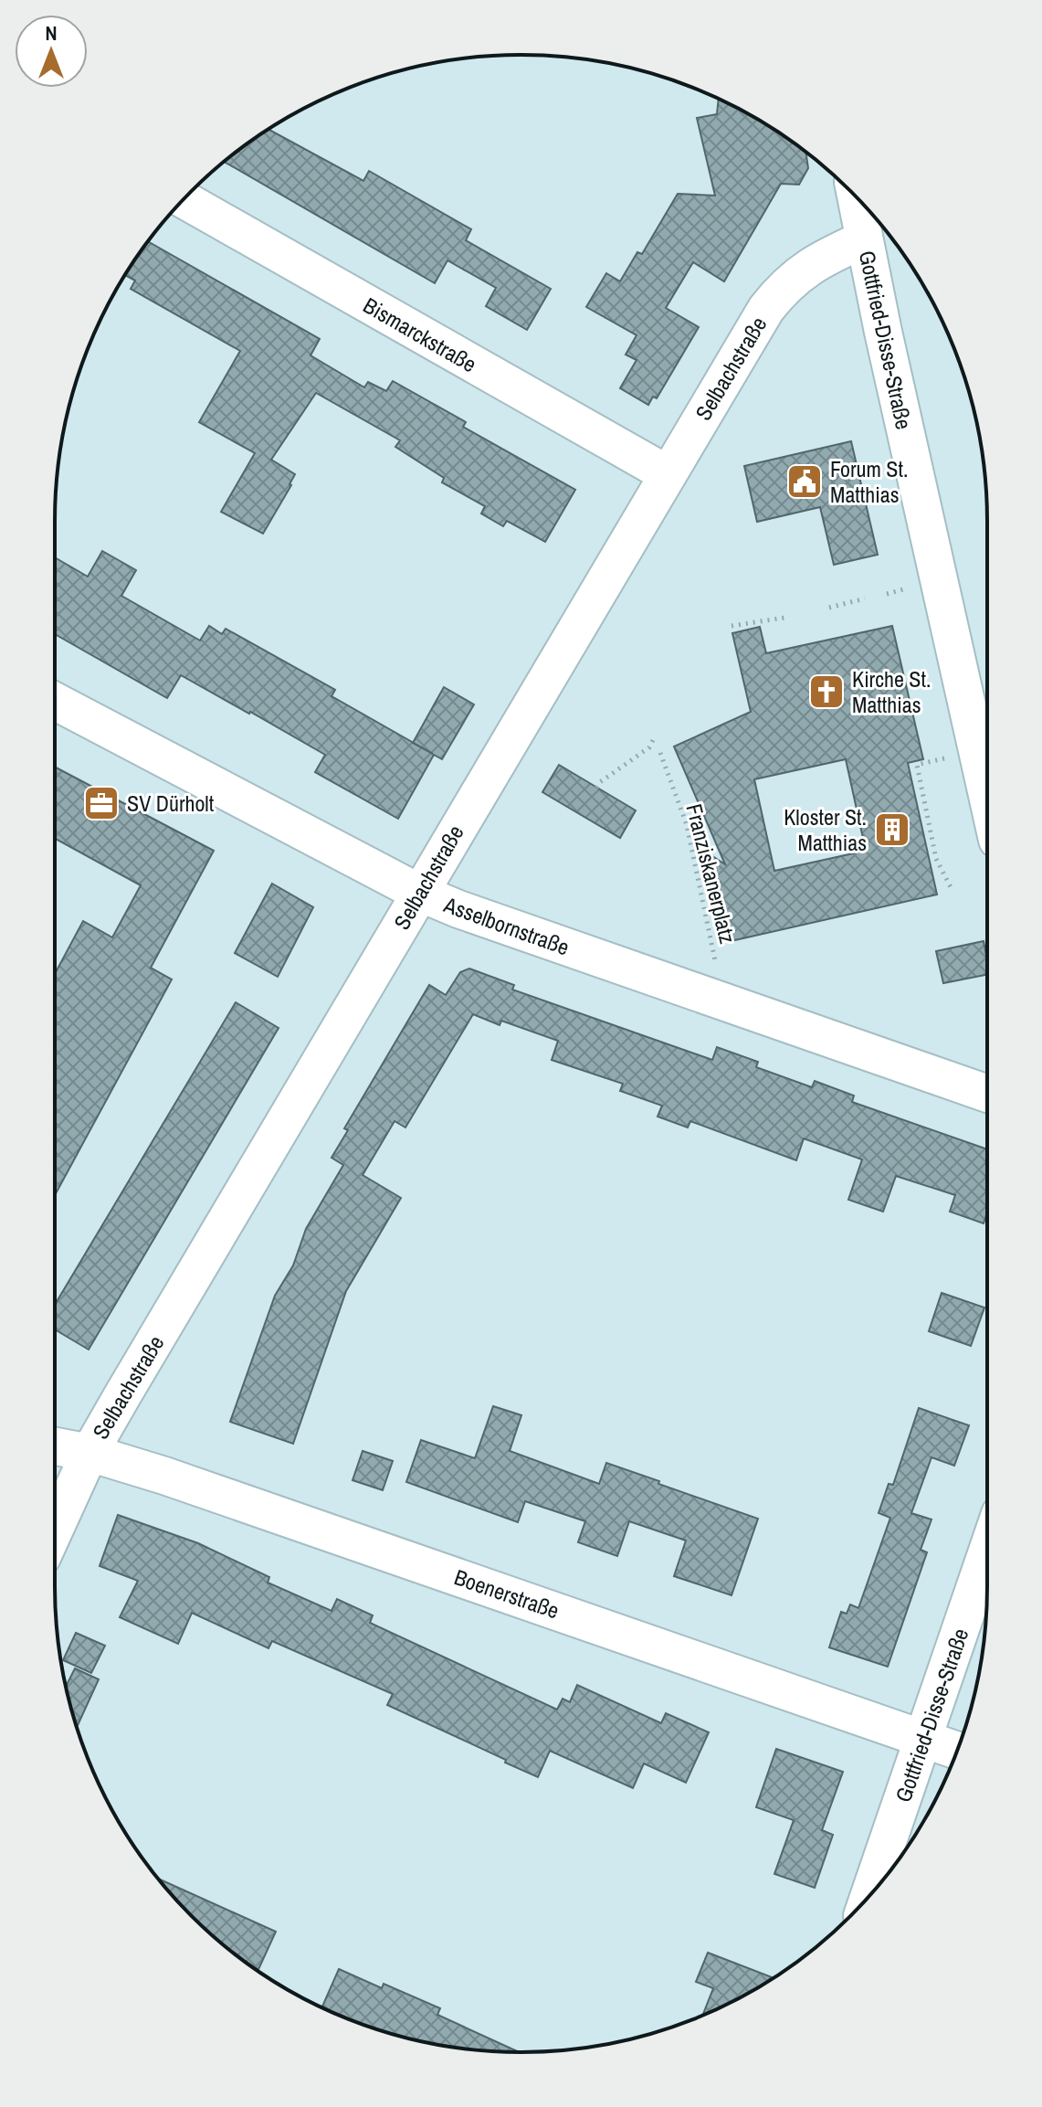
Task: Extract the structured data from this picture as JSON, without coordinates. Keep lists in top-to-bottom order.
{
  "streets": {
    "street": [
      "Bismarckstraße",
      "Gottfried-Disse-Straße",
      "Selbachstraße",
      "Asselbornstraße",
      "Boenerstraße"
    ],
    "path": ["Franziskanerplatz"]
  },
  "crossings": [
    ["Bismarckstraße", "Selbachstraße"],
    ["Gottfried-Disse-Straße", "Selbachstraße"],
    ["Gottfried-Disse-Straße", "Boenerstraße"],
    ["Selbachstraße", "Asselbornstraße"],
    ["Selbachstraße", "Boenerstraße"],
    ["Franziskanerplatz", "Asselbornstraße"]
  ],
  "places": {
    "public building": ["Forum St. Matthias"],
    "church": ["Kirche St. Matthias"],
    "office": ["SV Dürholt"],
    "building": ["Kloster St. Matthias"]
  },
  "north": "top"
}
